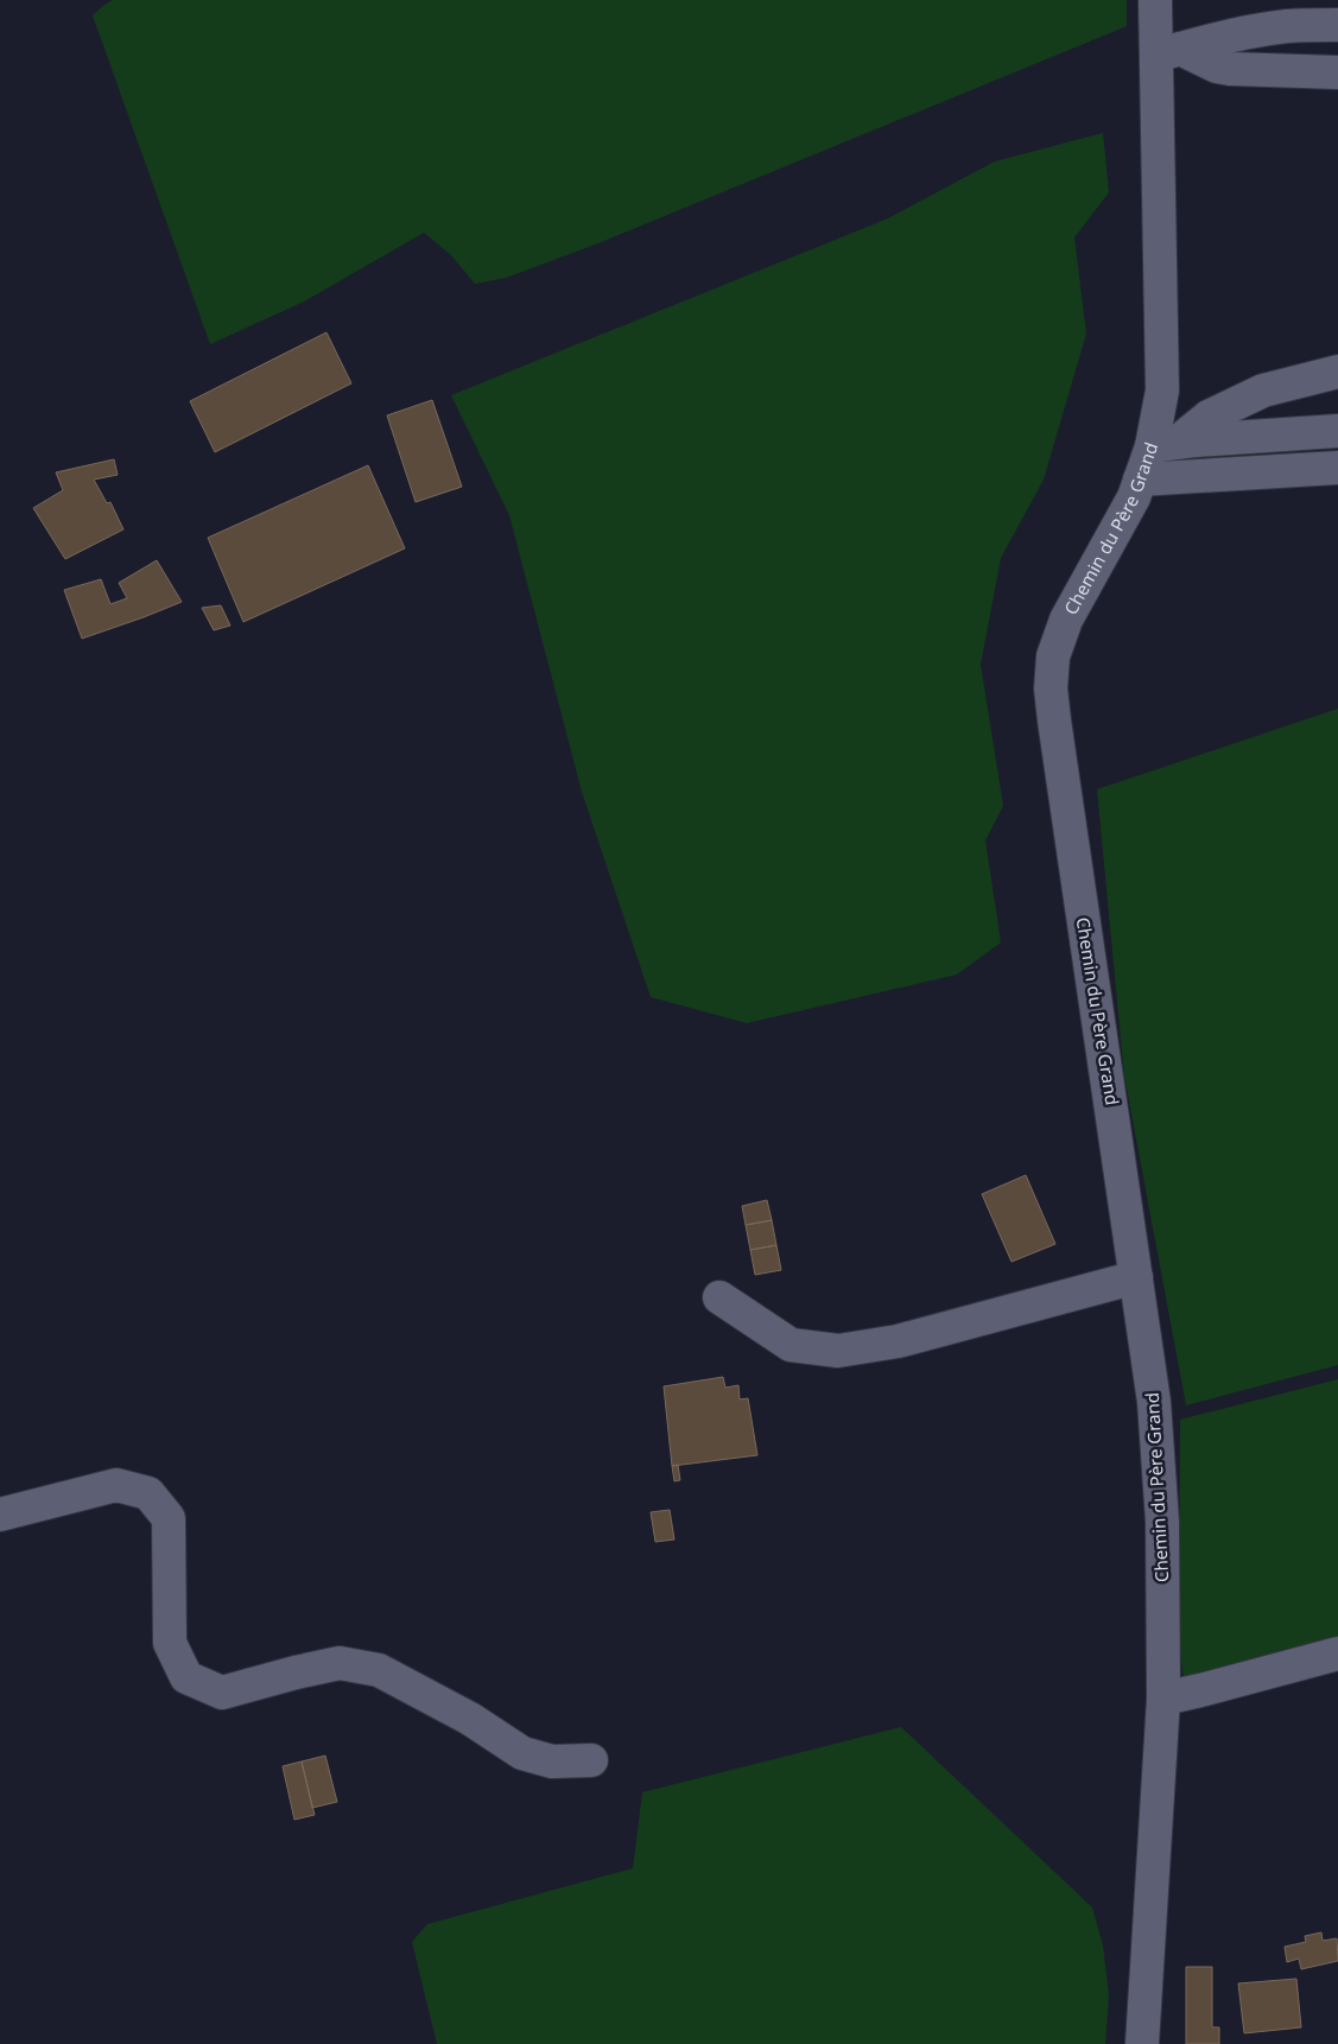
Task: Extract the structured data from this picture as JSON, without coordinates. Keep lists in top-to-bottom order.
{
  "streets": {
    "street": ["Chemin du Père Grand"]
  }
}
